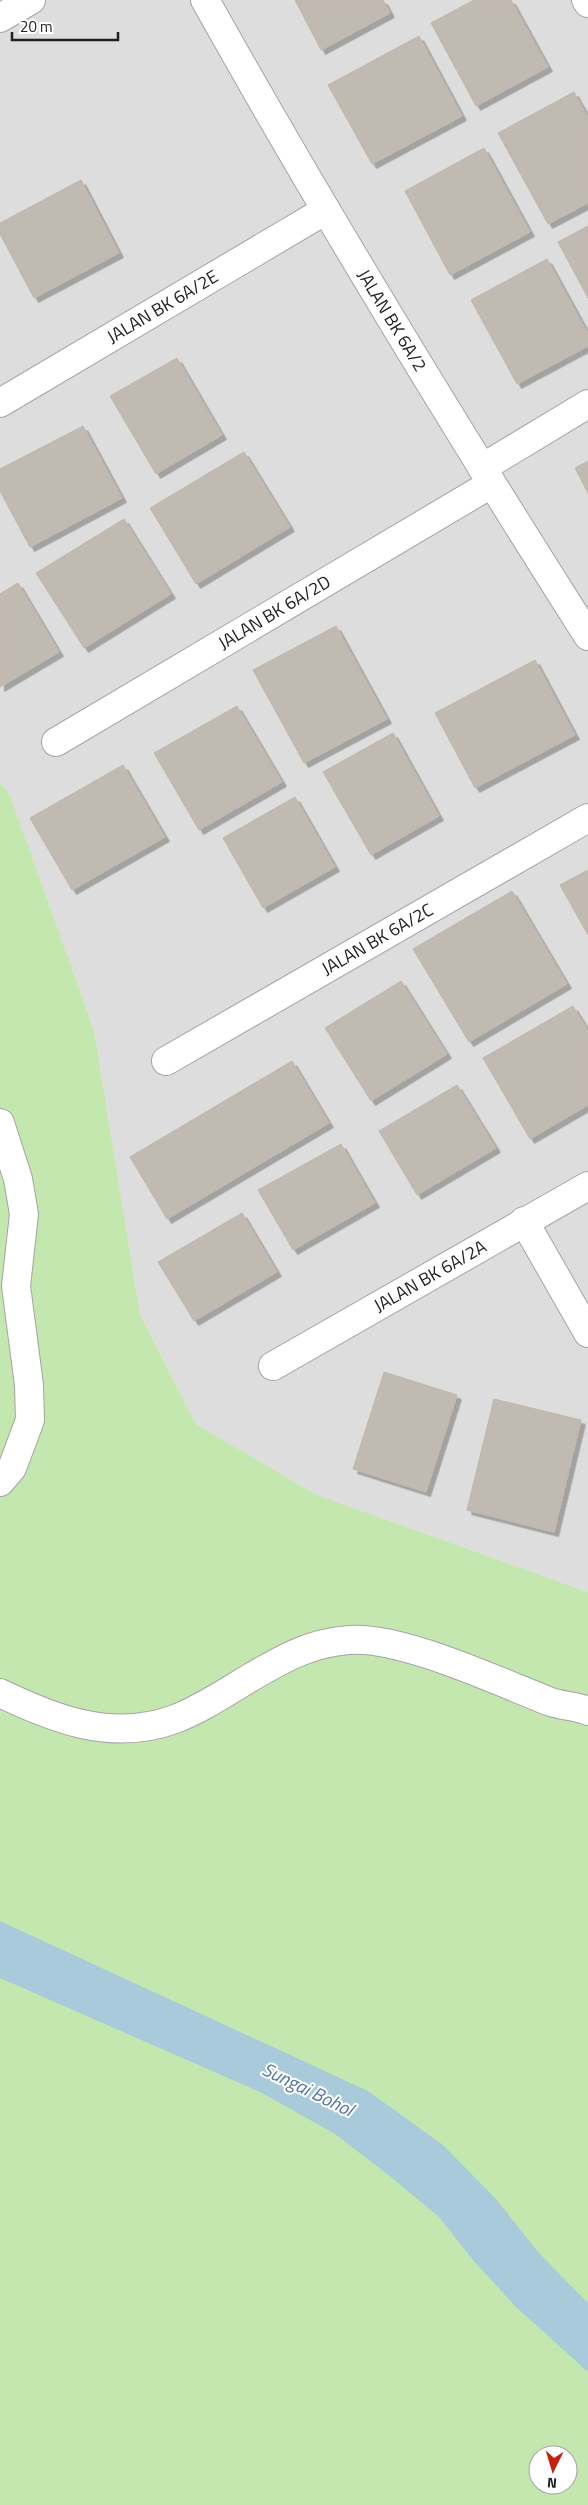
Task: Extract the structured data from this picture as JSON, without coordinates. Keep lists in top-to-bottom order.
{
  "streets": {
    "street": [
      "JALAN BK 6A/2E",
      "JALAN BK 6A/2",
      "JALAN BK 6A/2D",
      "JALAN BK 6A/2C",
      "JALAN BK 6A/2A"
    ]
  },
  "crossings": [
    ["JALAN BK 6A/2E", "JALAN BK 6A/2"],
    ["JALAN BK 6A/2", "JALAN BK 6A/2D"]
  ],
  "water": ["Sungai Bohol"],
  "scale_bar": "20 m",
  "north": "bottom"
}
